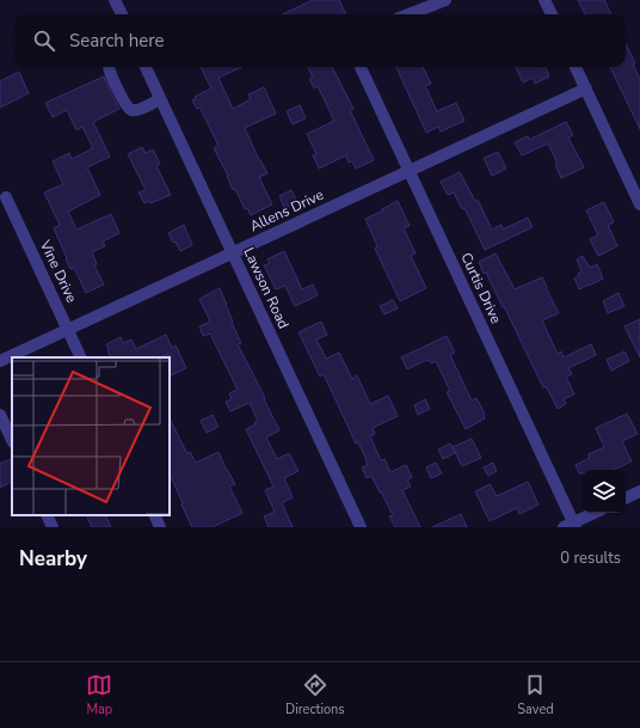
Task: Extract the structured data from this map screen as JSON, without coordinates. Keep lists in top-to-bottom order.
{
  "streets": {
    "street": [
      "Allens Drive",
      "Vine Drive",
      "Lawson Road",
      "Curtis Drive"
    ]
  },
  "crossings": [
    ["Allens Drive", "Vine Drive"],
    ["Allens Drive", "Lawson Road"],
    ["Allens Drive", "Curtis Drive"]
  ],
  "page": {
    "search": "Search here",
    "heading": ["Nearby", "0 results"],
    "nav": ["Map", "Directions", "Saved"]
  }
}
